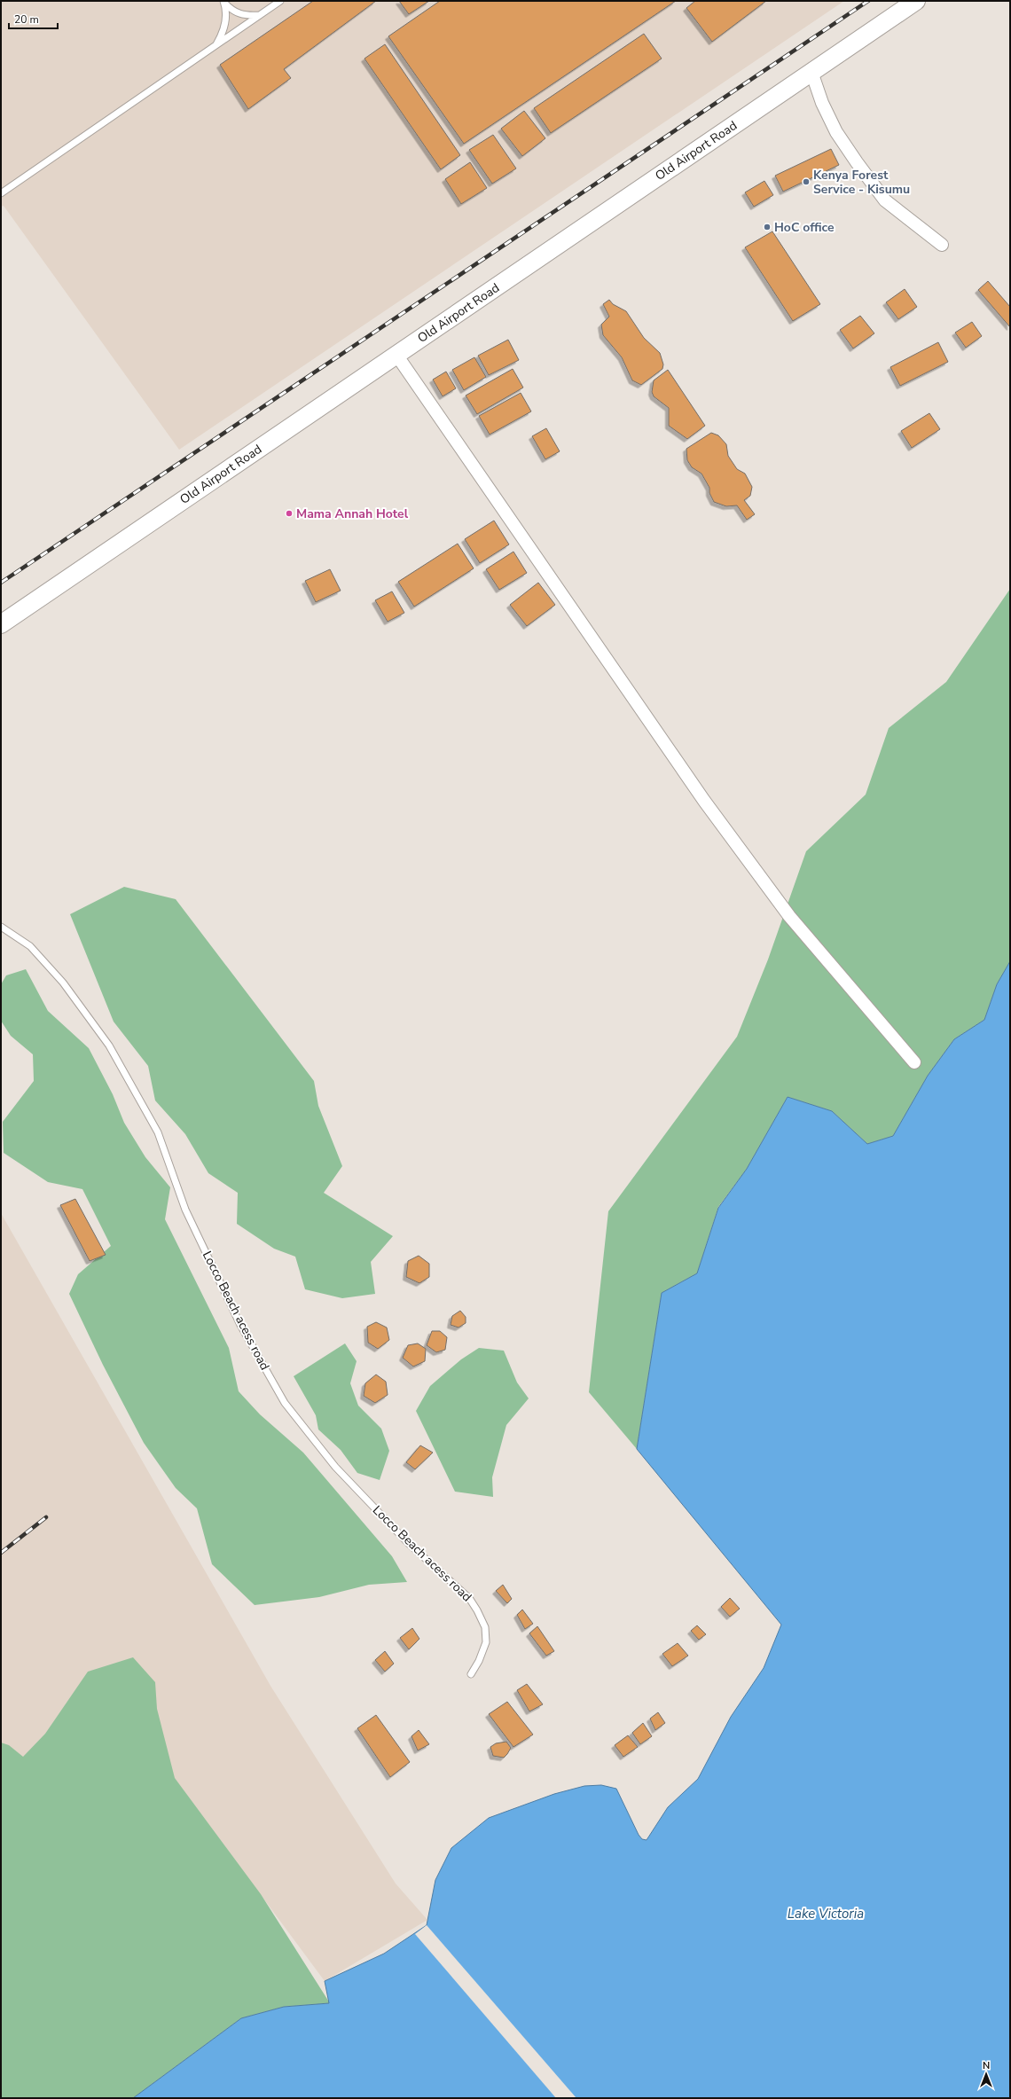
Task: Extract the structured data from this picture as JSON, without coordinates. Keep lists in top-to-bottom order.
{
  "streets": {
    "main road": ["Old Airport Road"],
    "lane": ["Locco Beach acess road"]
  },
  "water": ["Lake Victoria"],
  "places": ["Kenya Forest Service - Kisumu", "HoC office", "Mama Annah Hotel"],
  "scale_bar": "20 m",
  "north": "top"
}
